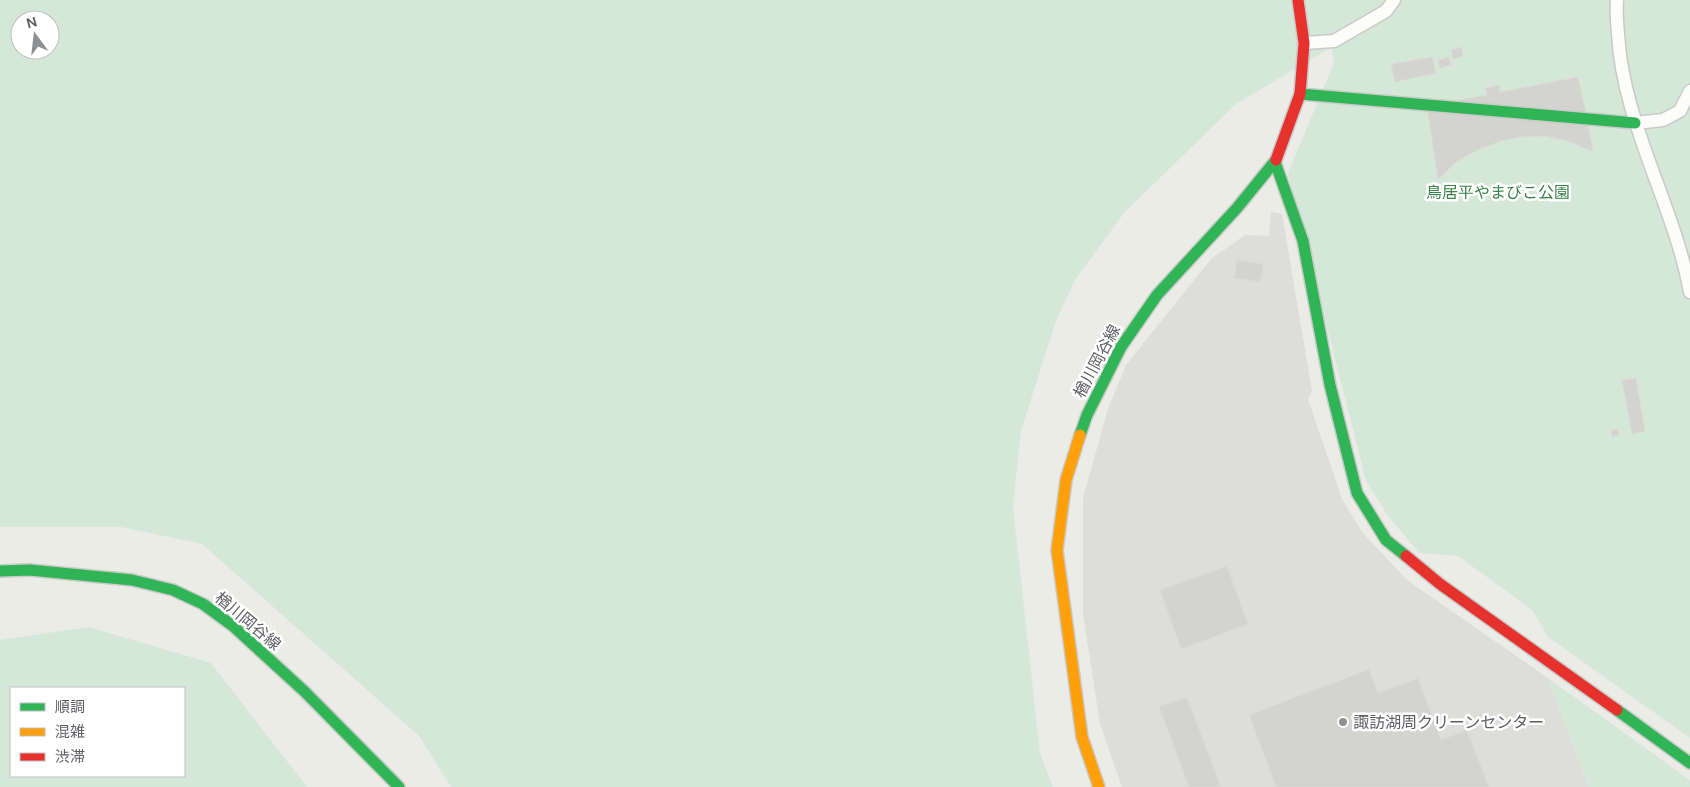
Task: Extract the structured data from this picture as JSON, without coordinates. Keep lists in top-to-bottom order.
{
  "streets": {
    "main road": ["楢川岡谷線"]
  },
  "parks": ["鳥居平やまびこ公園"],
  "places": ["諏訪湖周クリーンセンター"],
  "legend": ["順調", "混雑", "渋滞"],
  "north": "top"
}
